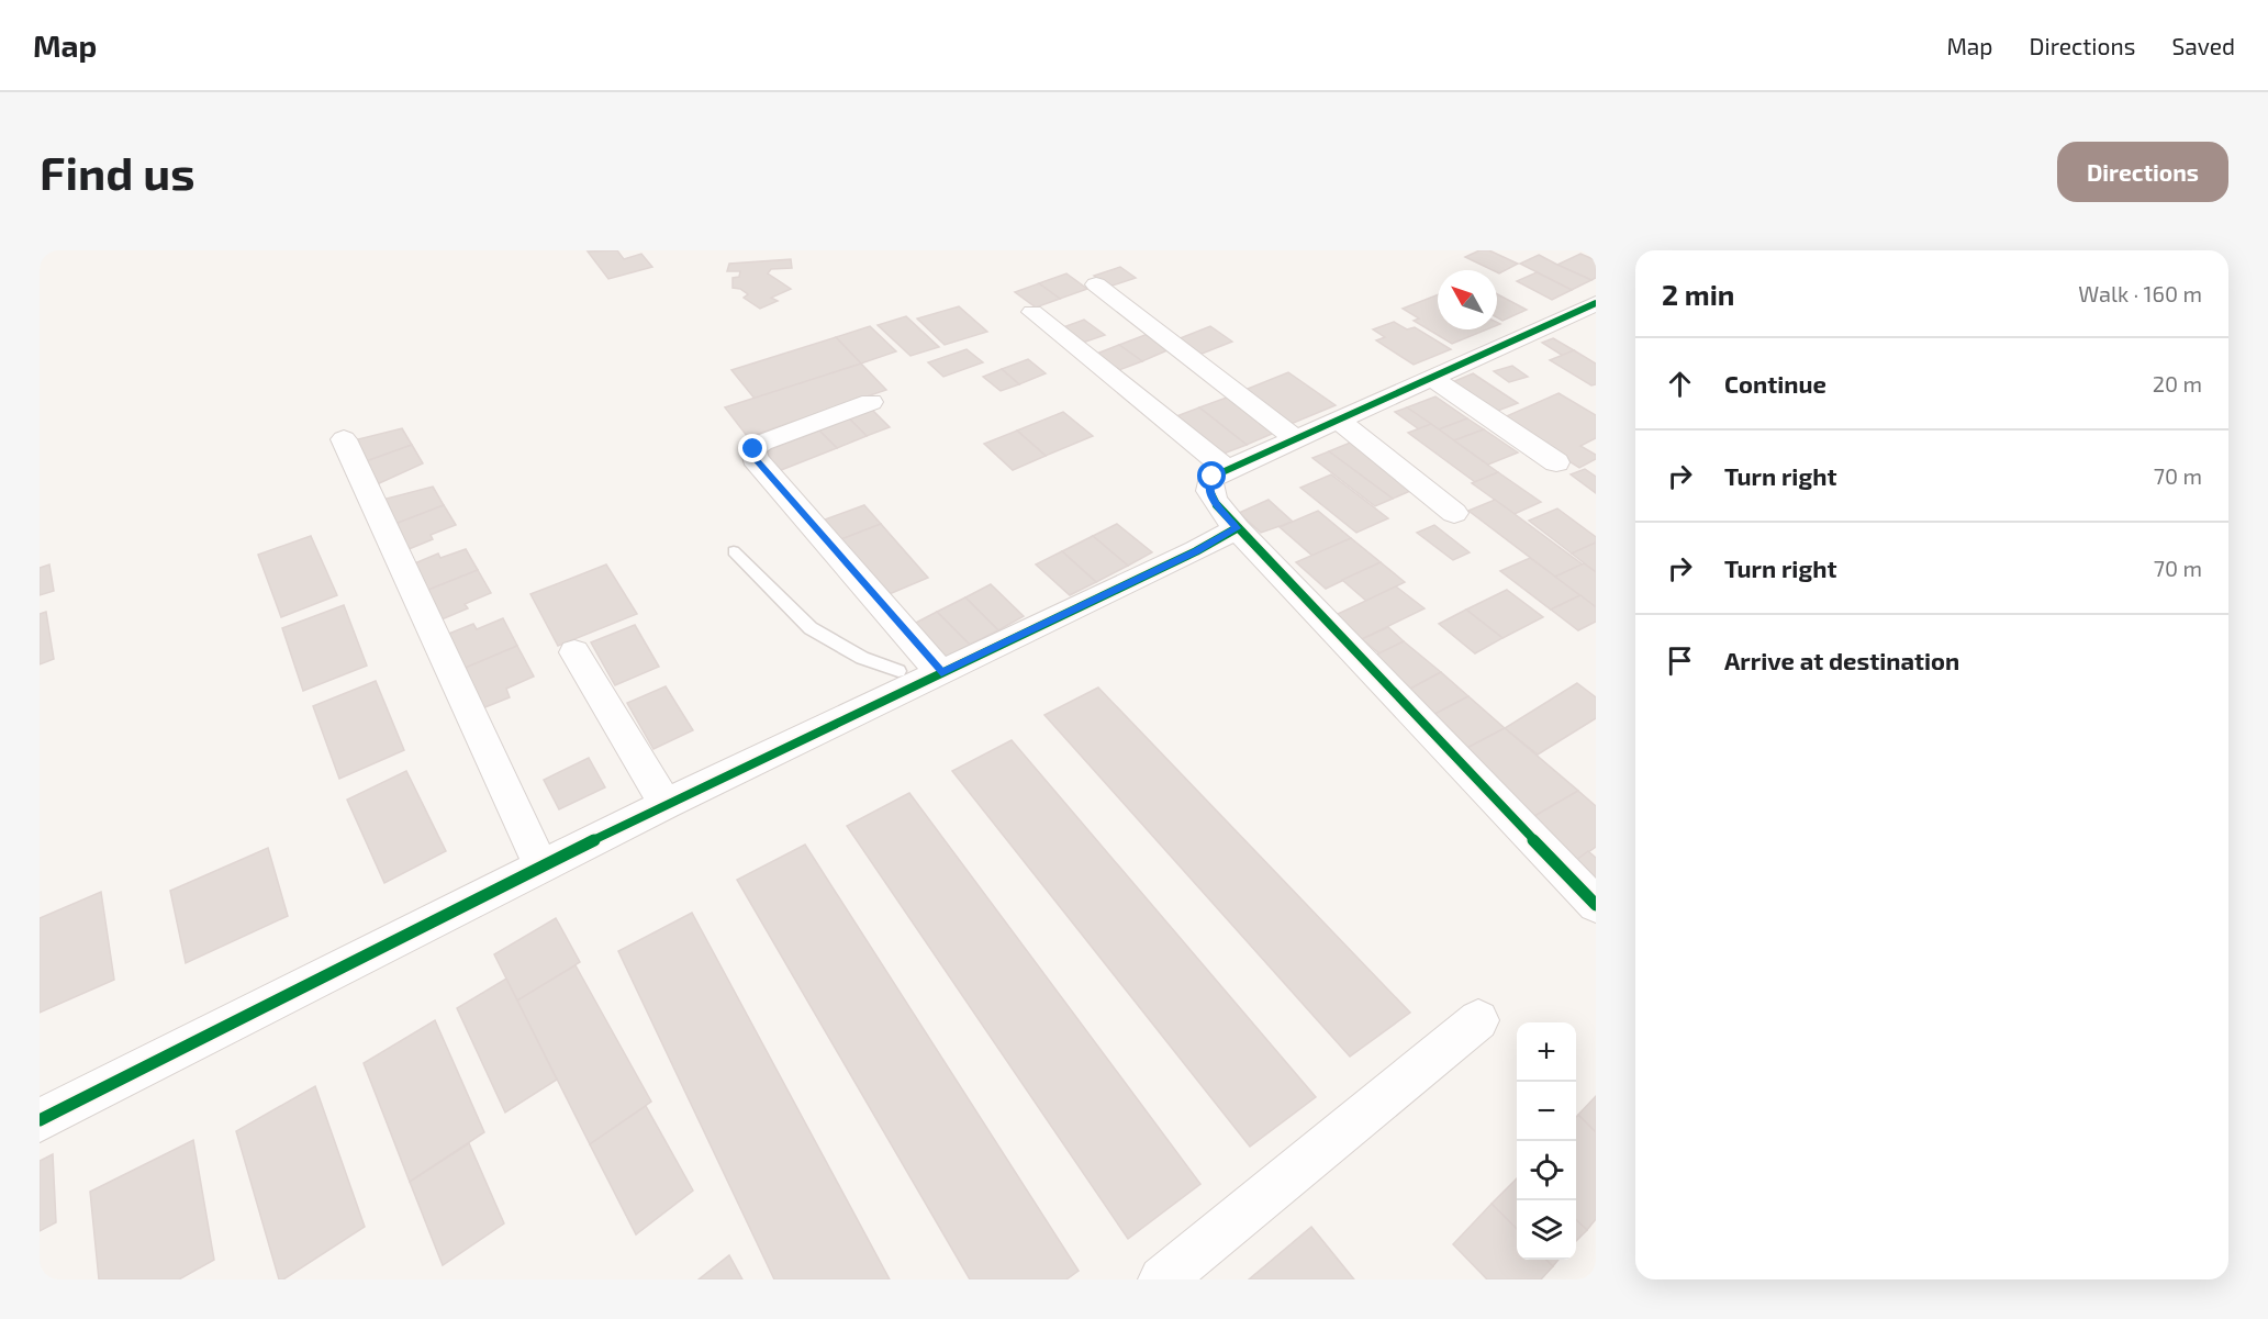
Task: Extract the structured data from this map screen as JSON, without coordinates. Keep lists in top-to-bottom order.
{
  "north": "top left",
  "page": {
    "header": "Map",
    "nav": ["Map", "Directions", "Saved"],
    "buttons": "Directions",
    "title": "Find us",
    "heading": ["2 min", "Walk · 160 m"],
    "list": [
      ["Continue", "20 m"],
      ["Turn right", "70 m"],
      ["Turn right", "70 m"],
      "Arrive at destination"
    ],
    "map_buttons": ["+", "−"]
  }
}
